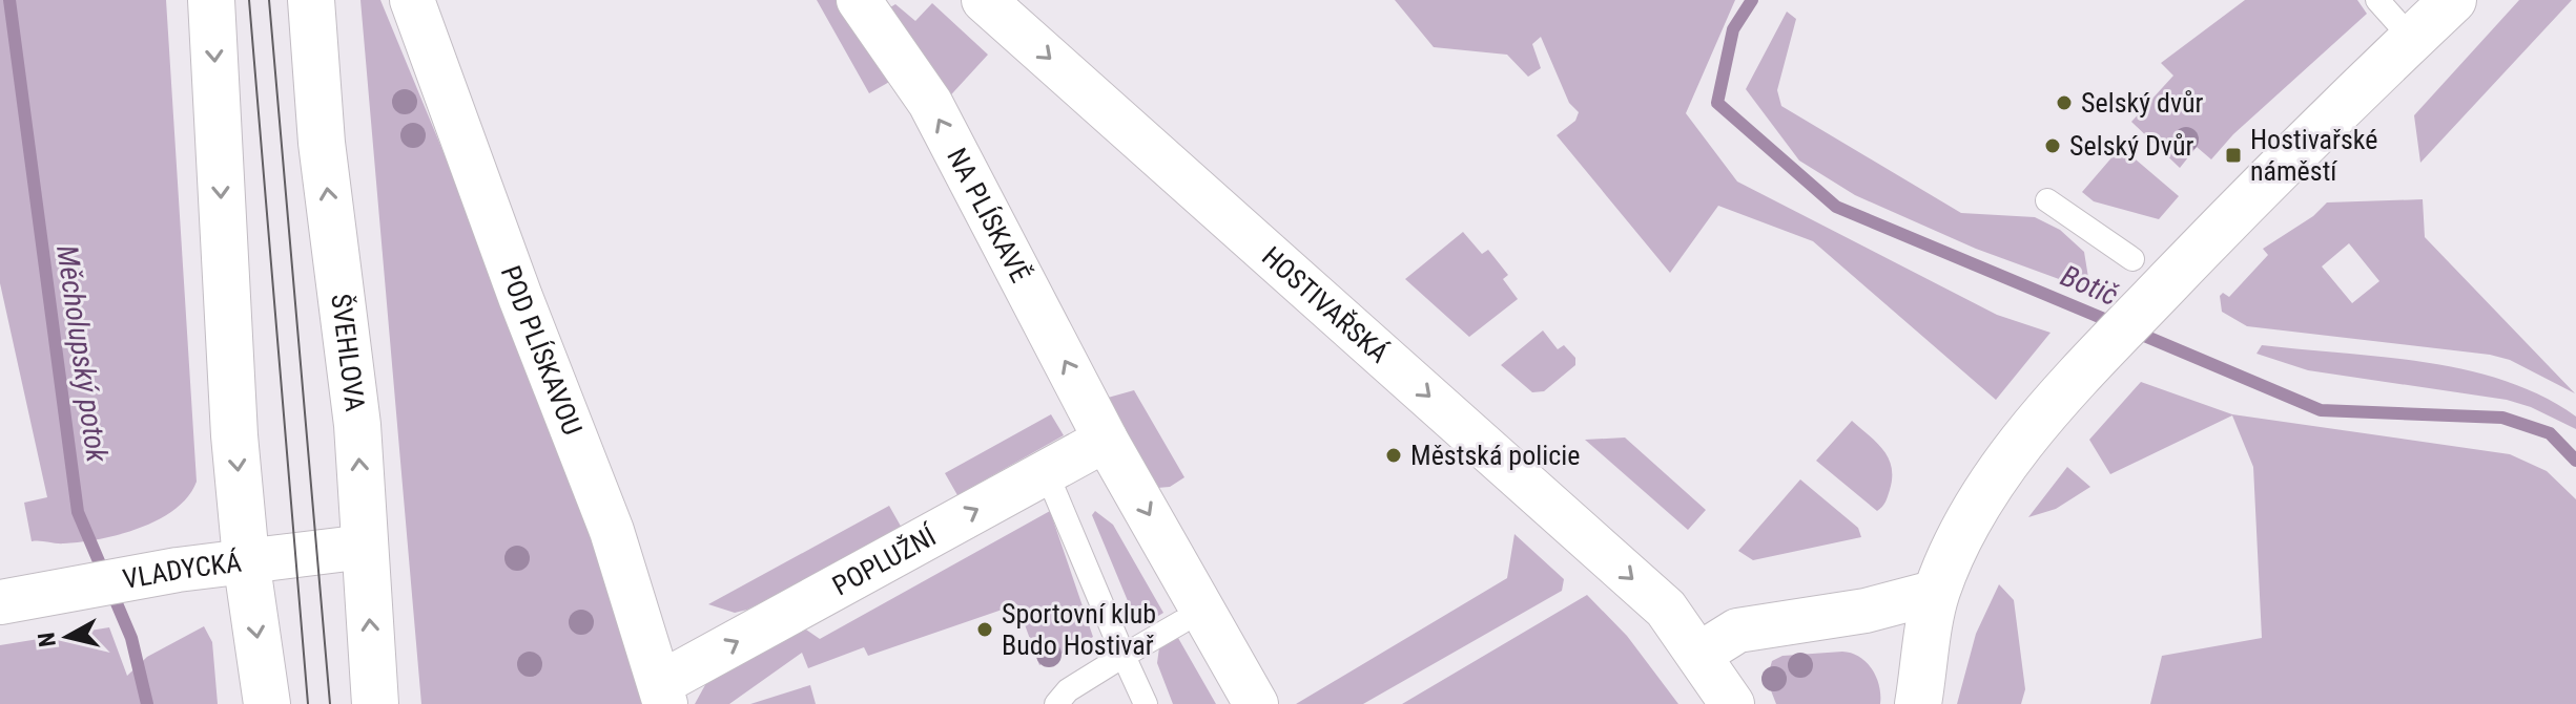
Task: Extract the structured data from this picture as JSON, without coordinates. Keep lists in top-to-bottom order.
{
  "streets": {
    "main road": ["ŠVEHLOVA"],
    "street": [
      "NA PLÍSKAVĚ",
      "HOSTIVAŘSKÁ",
      "POD PLÍSKAVOU",
      "POPLUŽNÍ",
      "VLADYCKÁ"
    ]
  },
  "crossings": [
    ["NA PLÍSKAVĚ", "POPLUŽNÍ"],
    ["ŠVEHLOVA", "VLADYCKÁ"],
    ["POD PLÍSKAVOU", "POPLUŽNÍ"]
  ],
  "one_way": ["HOSTIVAŘSKÁ", "POPLUŽNÍ"],
  "water": ["Botič", "Měcholupský potok"],
  "places": {
    "other": [
      "Selský dvůr",
      "Selský Dvůr",
      "Městská policie",
      "Sportovní klub Budo Hostivař"
    ],
    "transit": ["Hostivařské náměstí"]
  },
  "north": "left"
}
